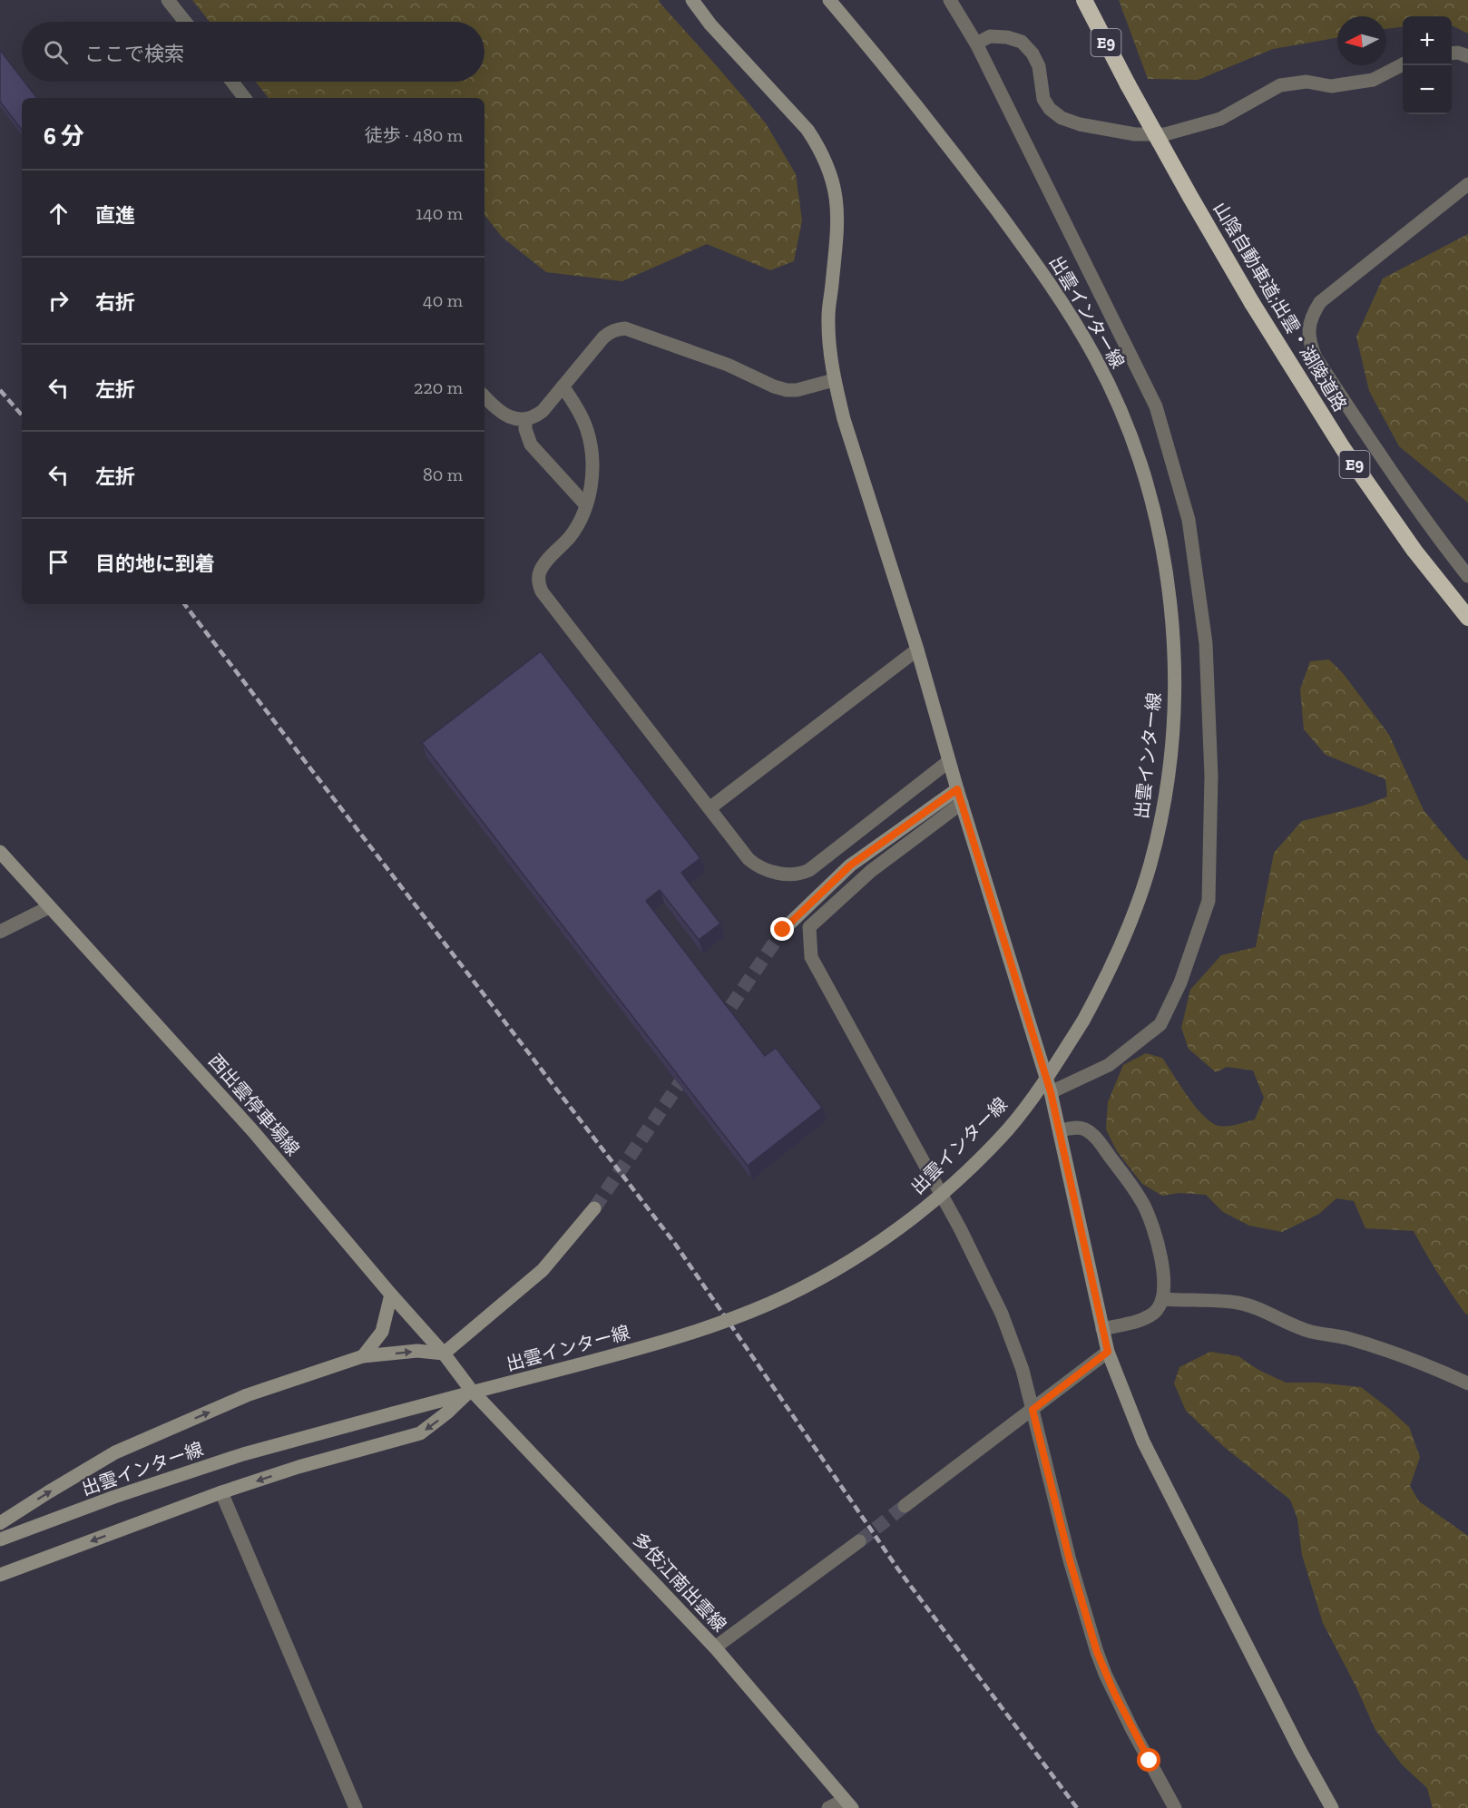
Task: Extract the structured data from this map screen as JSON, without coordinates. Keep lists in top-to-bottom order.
{
  "streets": {
    "highway": ["E9", "山陰自動車道;出雲・湖陵道路"],
    "main road": ["出雲インター線", "西出雲停車場線", "多伎江南出雲線"]
  },
  "crossings": [
    ["西出雲停車場線", "多伎江南出雲線"]
  ],
  "north": "left",
  "page": {
    "map_buttons": ["+", "−"],
    "search": "ここで検索",
    "heading": ["6 分", "徒歩 · 480 m"],
    "list": [
      ["直進", "140 m"],
      ["右折", "40 m"],
      ["左折", "220 m"],
      ["左折", "80 m"],
      "目的地に到着"
    ]
  }
}
